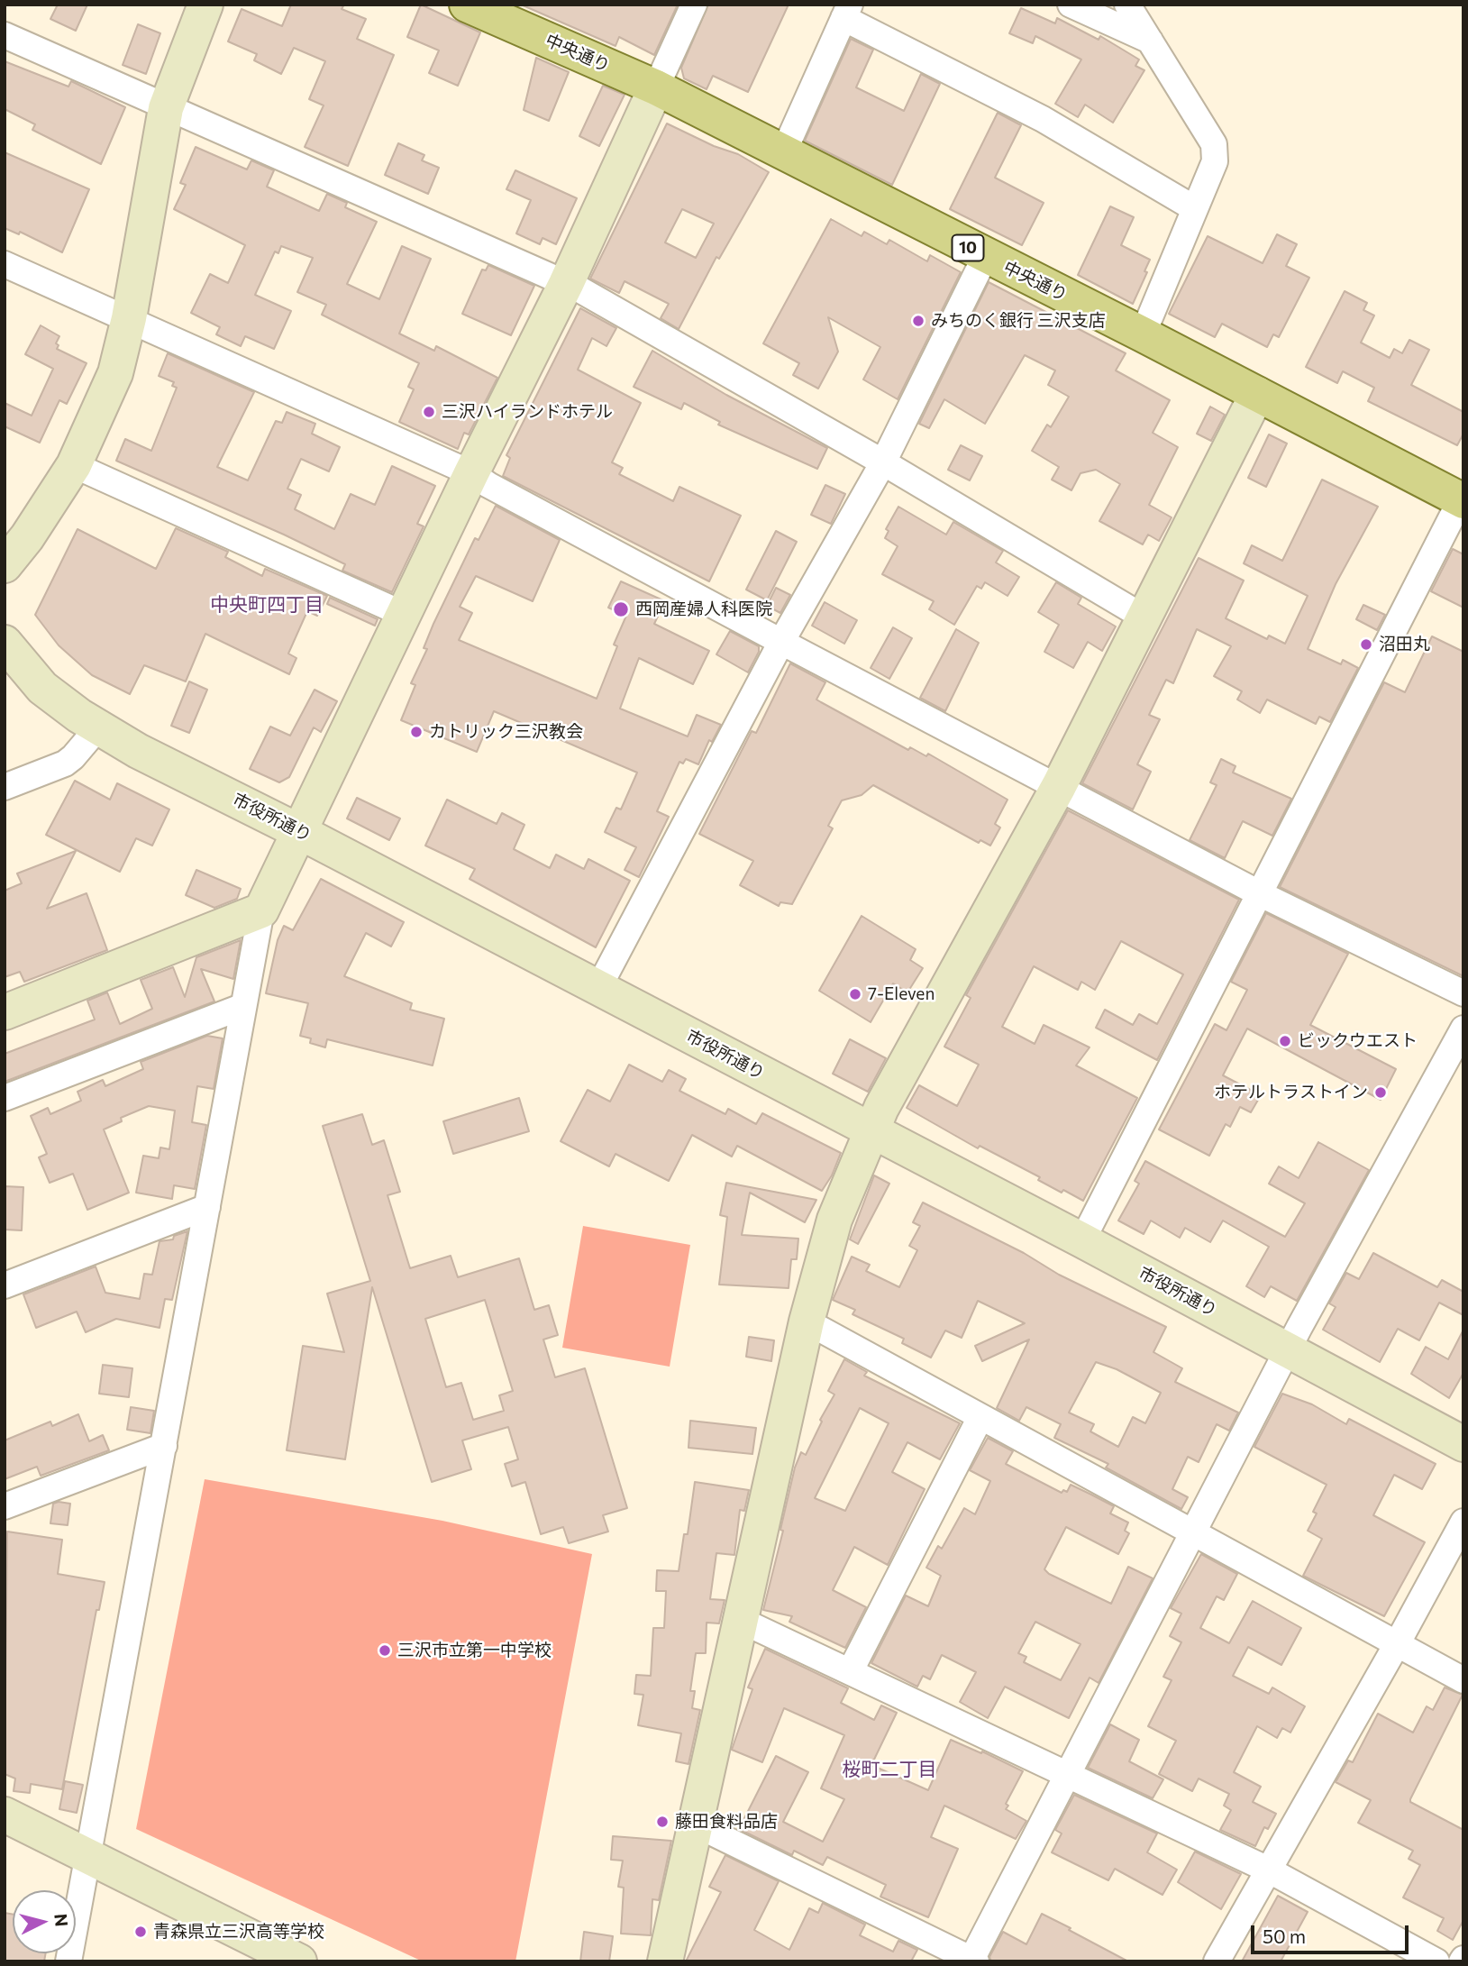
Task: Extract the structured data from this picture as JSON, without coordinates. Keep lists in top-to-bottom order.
{
  "streets": {
    "main road": ["中央通り", "10"],
    "street": ["市役所通り"]
  },
  "districts": ["中央町四丁目", "桜町二丁目"],
  "places": [
    "みちのく銀行 三沢支店",
    "三沢ハイランドホテル",
    "西岡産婦人科医院",
    "沼田丸",
    "カトリック三沢教会",
    "7-Eleven",
    "ビックウエスト",
    "ホテルトラストイン",
    "三沢市立第一中学校",
    "藤田食料品店",
    "青森県立三沢高等学校"
  ],
  "scale_bar": "50 m",
  "north": "right"
}
